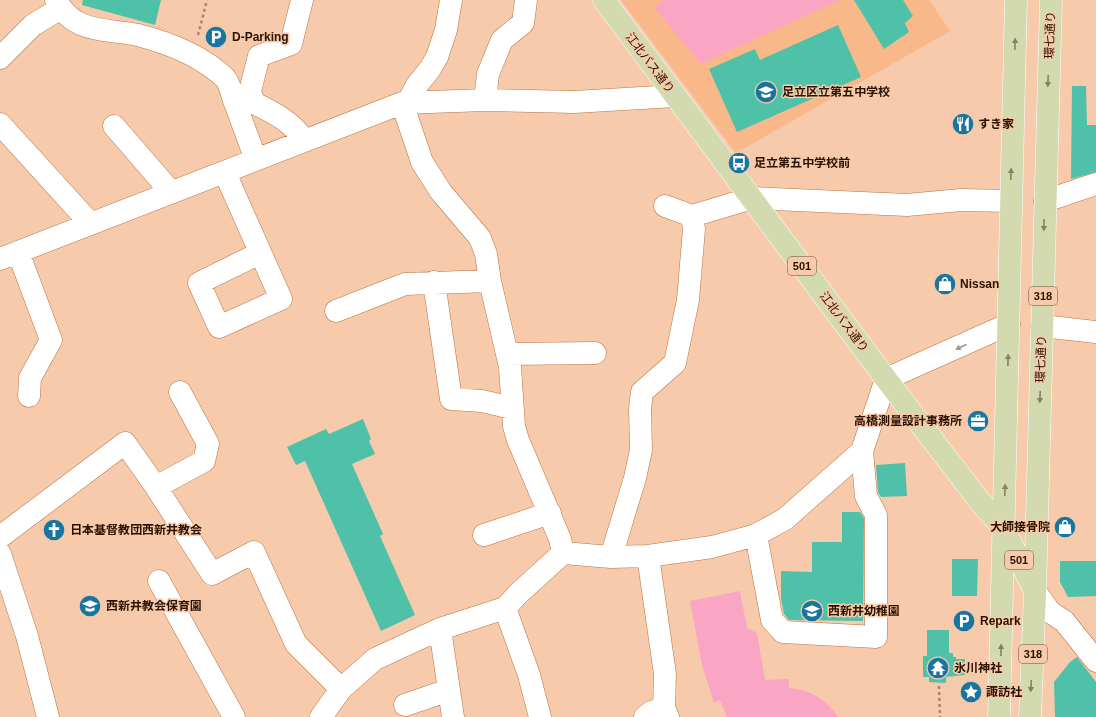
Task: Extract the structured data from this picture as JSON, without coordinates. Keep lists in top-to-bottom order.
{
  "streets": {
    "main road": [
      "環七通り",
      "江北バス通り",
      "501",
      "318"
    ]
  },
  "crossings": [
    ["環七通り", "江北バス通り"],
    ["江北バス通り", "318"]
  ],
  "places": {
    "parking": ["D-Parking", "Repark"],
    "school or university": ["足立区立第五中学校", "西新井教会保育園", "西新井幼稚園"],
    "restaurant": ["すき家"],
    "bus stop": ["足立第五中学校前"],
    "shop": ["Nissan", "大師接骨院"],
    "office": ["高橋測量設計事務所"],
    "church": ["日本基督教団西新井教会"],
    "temple": ["氷川神社"],
    "place": ["諏訪社"]
  }
}
